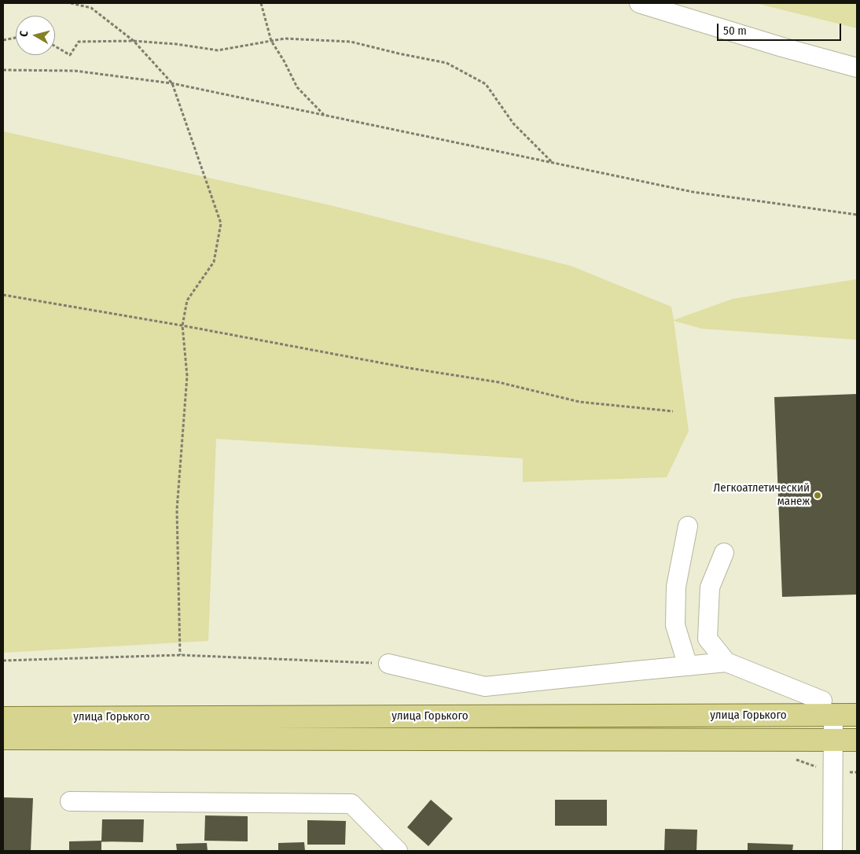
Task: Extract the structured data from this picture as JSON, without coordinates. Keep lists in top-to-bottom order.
{
  "streets": {
    "main road": ["улица Горького"]
  },
  "places": ["Легкоатлетический манеж"],
  "scale_bar": "50 m",
  "north": "left"
}
